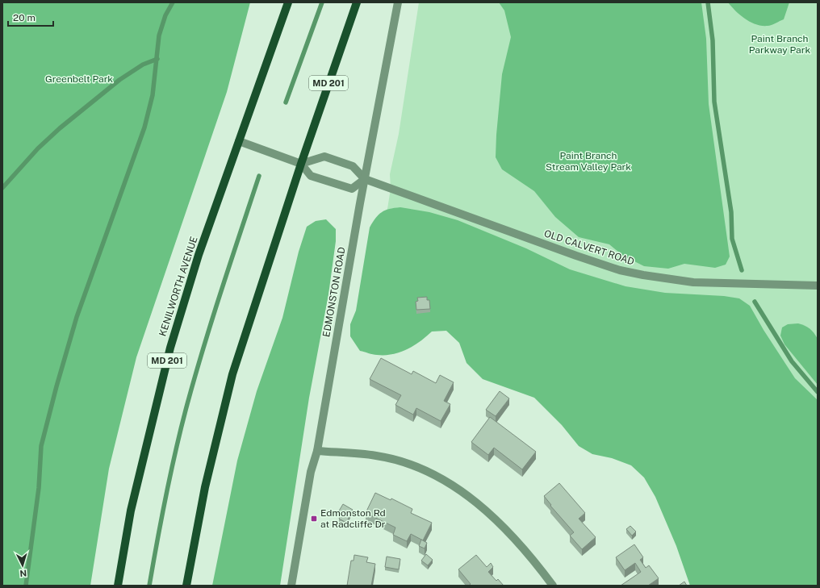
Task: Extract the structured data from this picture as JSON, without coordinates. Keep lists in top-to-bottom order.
{
  "streets": {
    "main road": ["MD 201", "KENILWORTH AVENUE"],
    "street": ["OLD CALVERT ROAD", "EDMONSTON ROAD"]
  },
  "crossings": [
    ["MD 201", "OLD CALVERT ROAD"],
    ["OLD CALVERT ROAD", "EDMONSTON ROAD"]
  ],
  "parks": ["Paint Branch Parkway Park", "Greenbelt Park", "Paint Branch Stream Valley Park"],
  "places": {
    "transit": ["Edmonston Rd at Radcliffe Dr"]
  },
  "scale_bar": "20 m",
  "north": "bottom"
}
